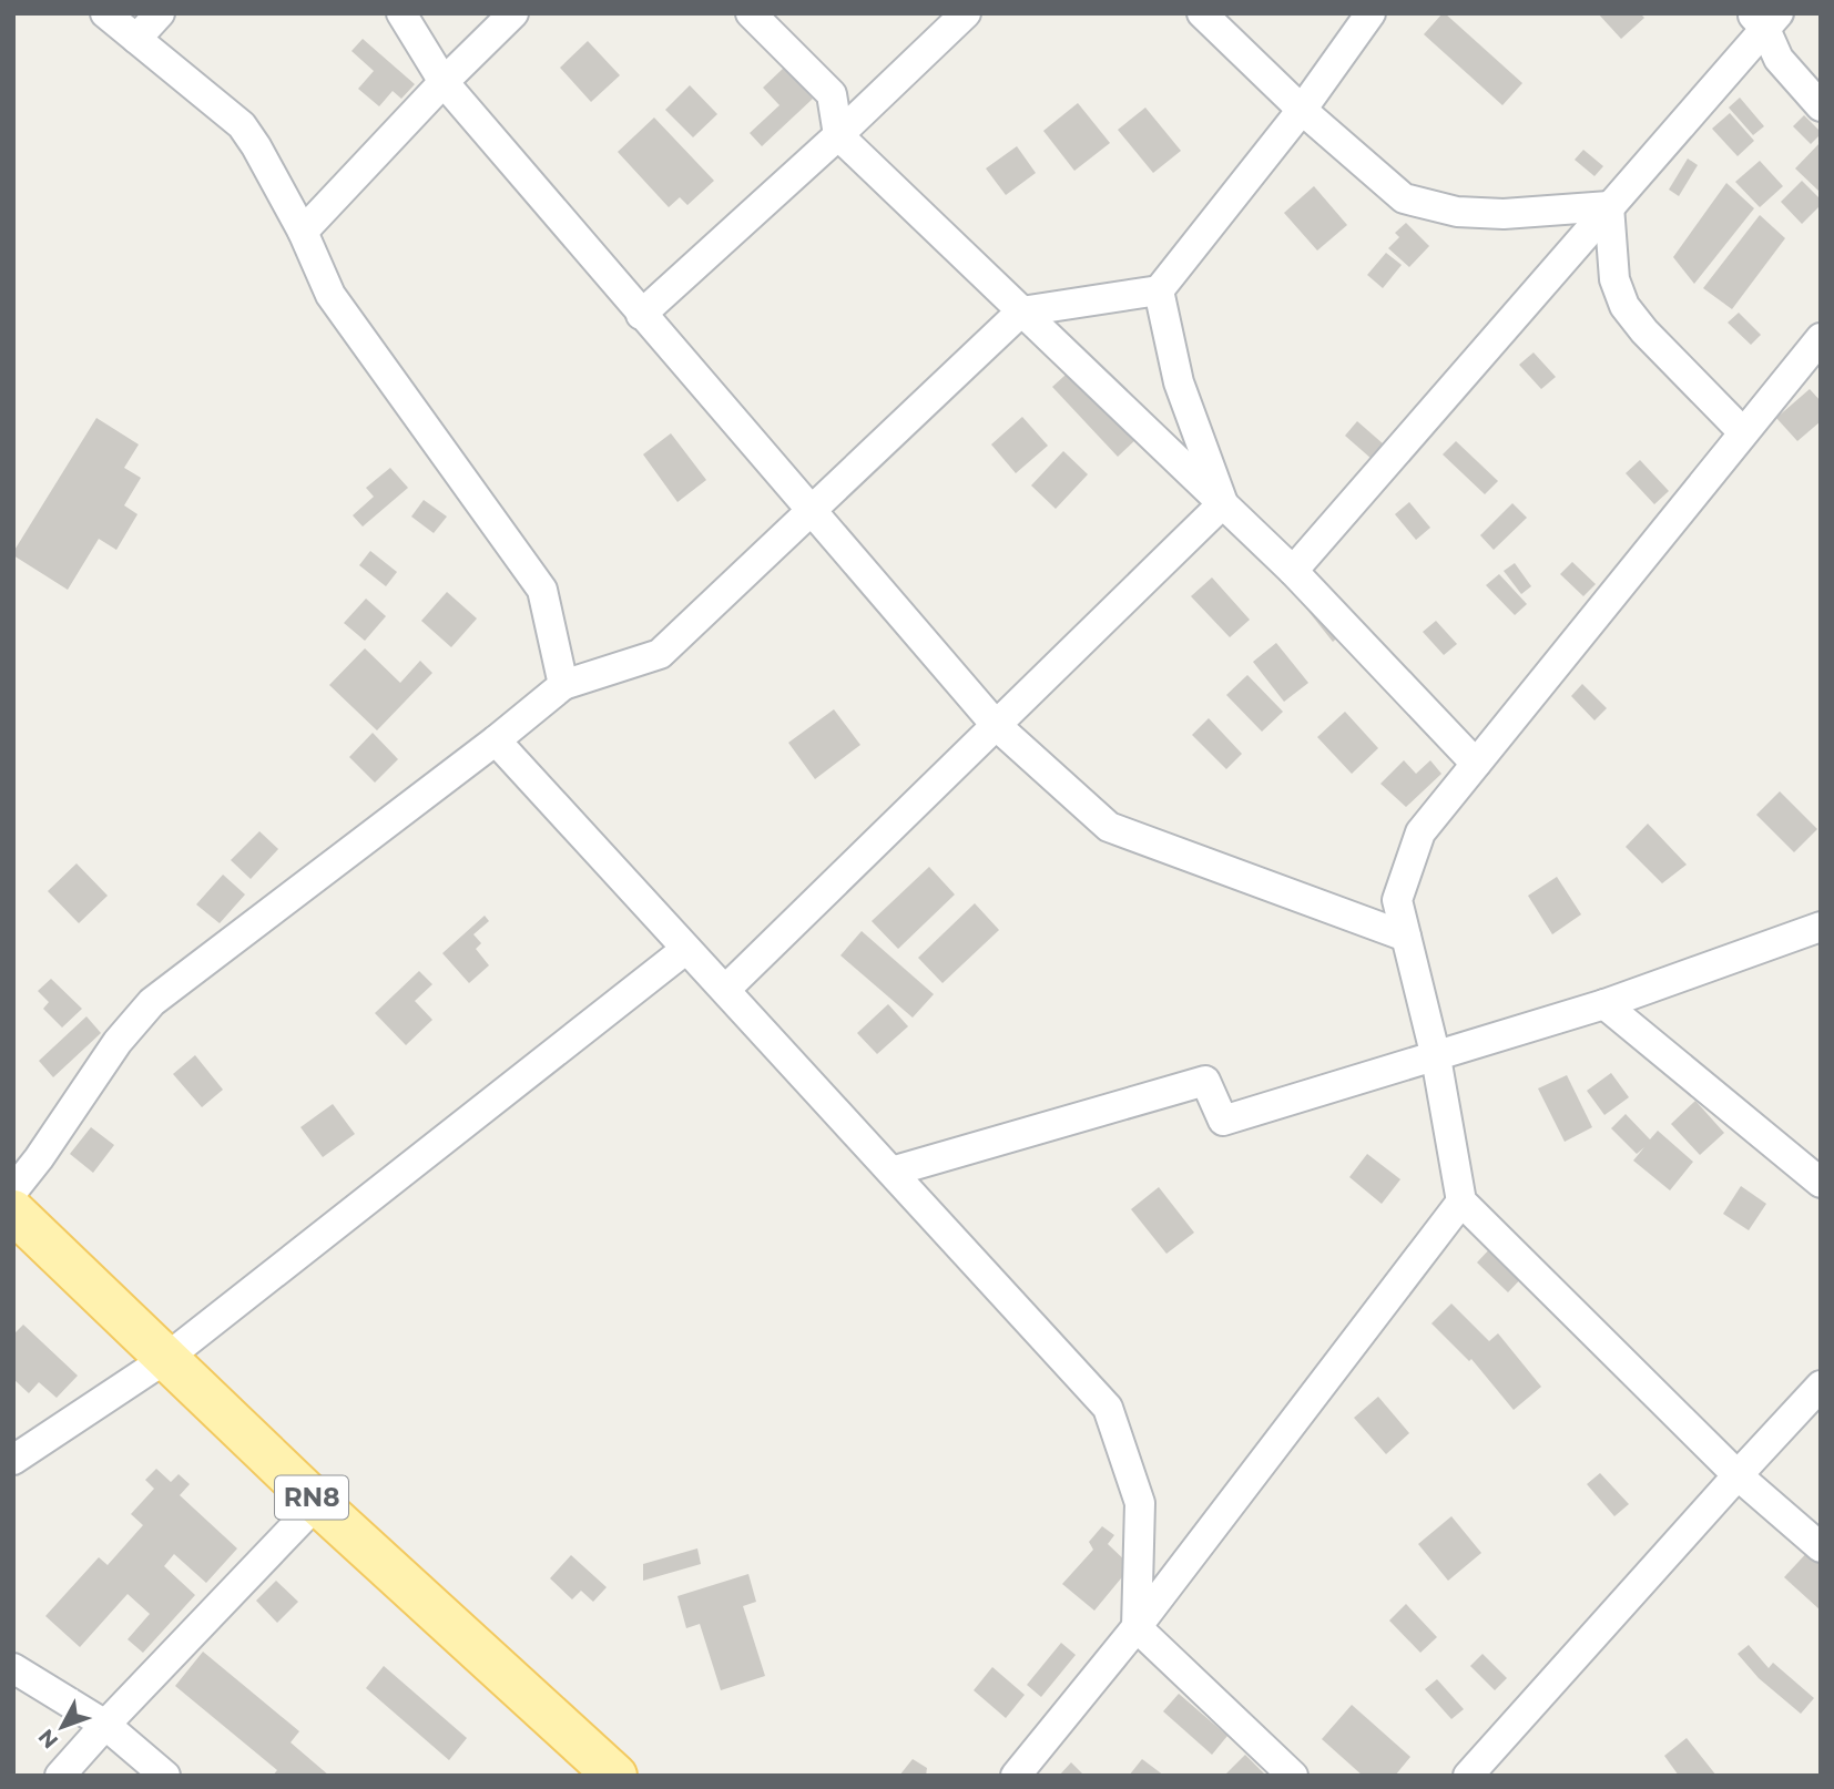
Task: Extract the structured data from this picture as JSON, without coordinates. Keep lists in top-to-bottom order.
{
  "streets": {
    "main road": ["RN8"]
  },
  "north": "bottom left"
}
